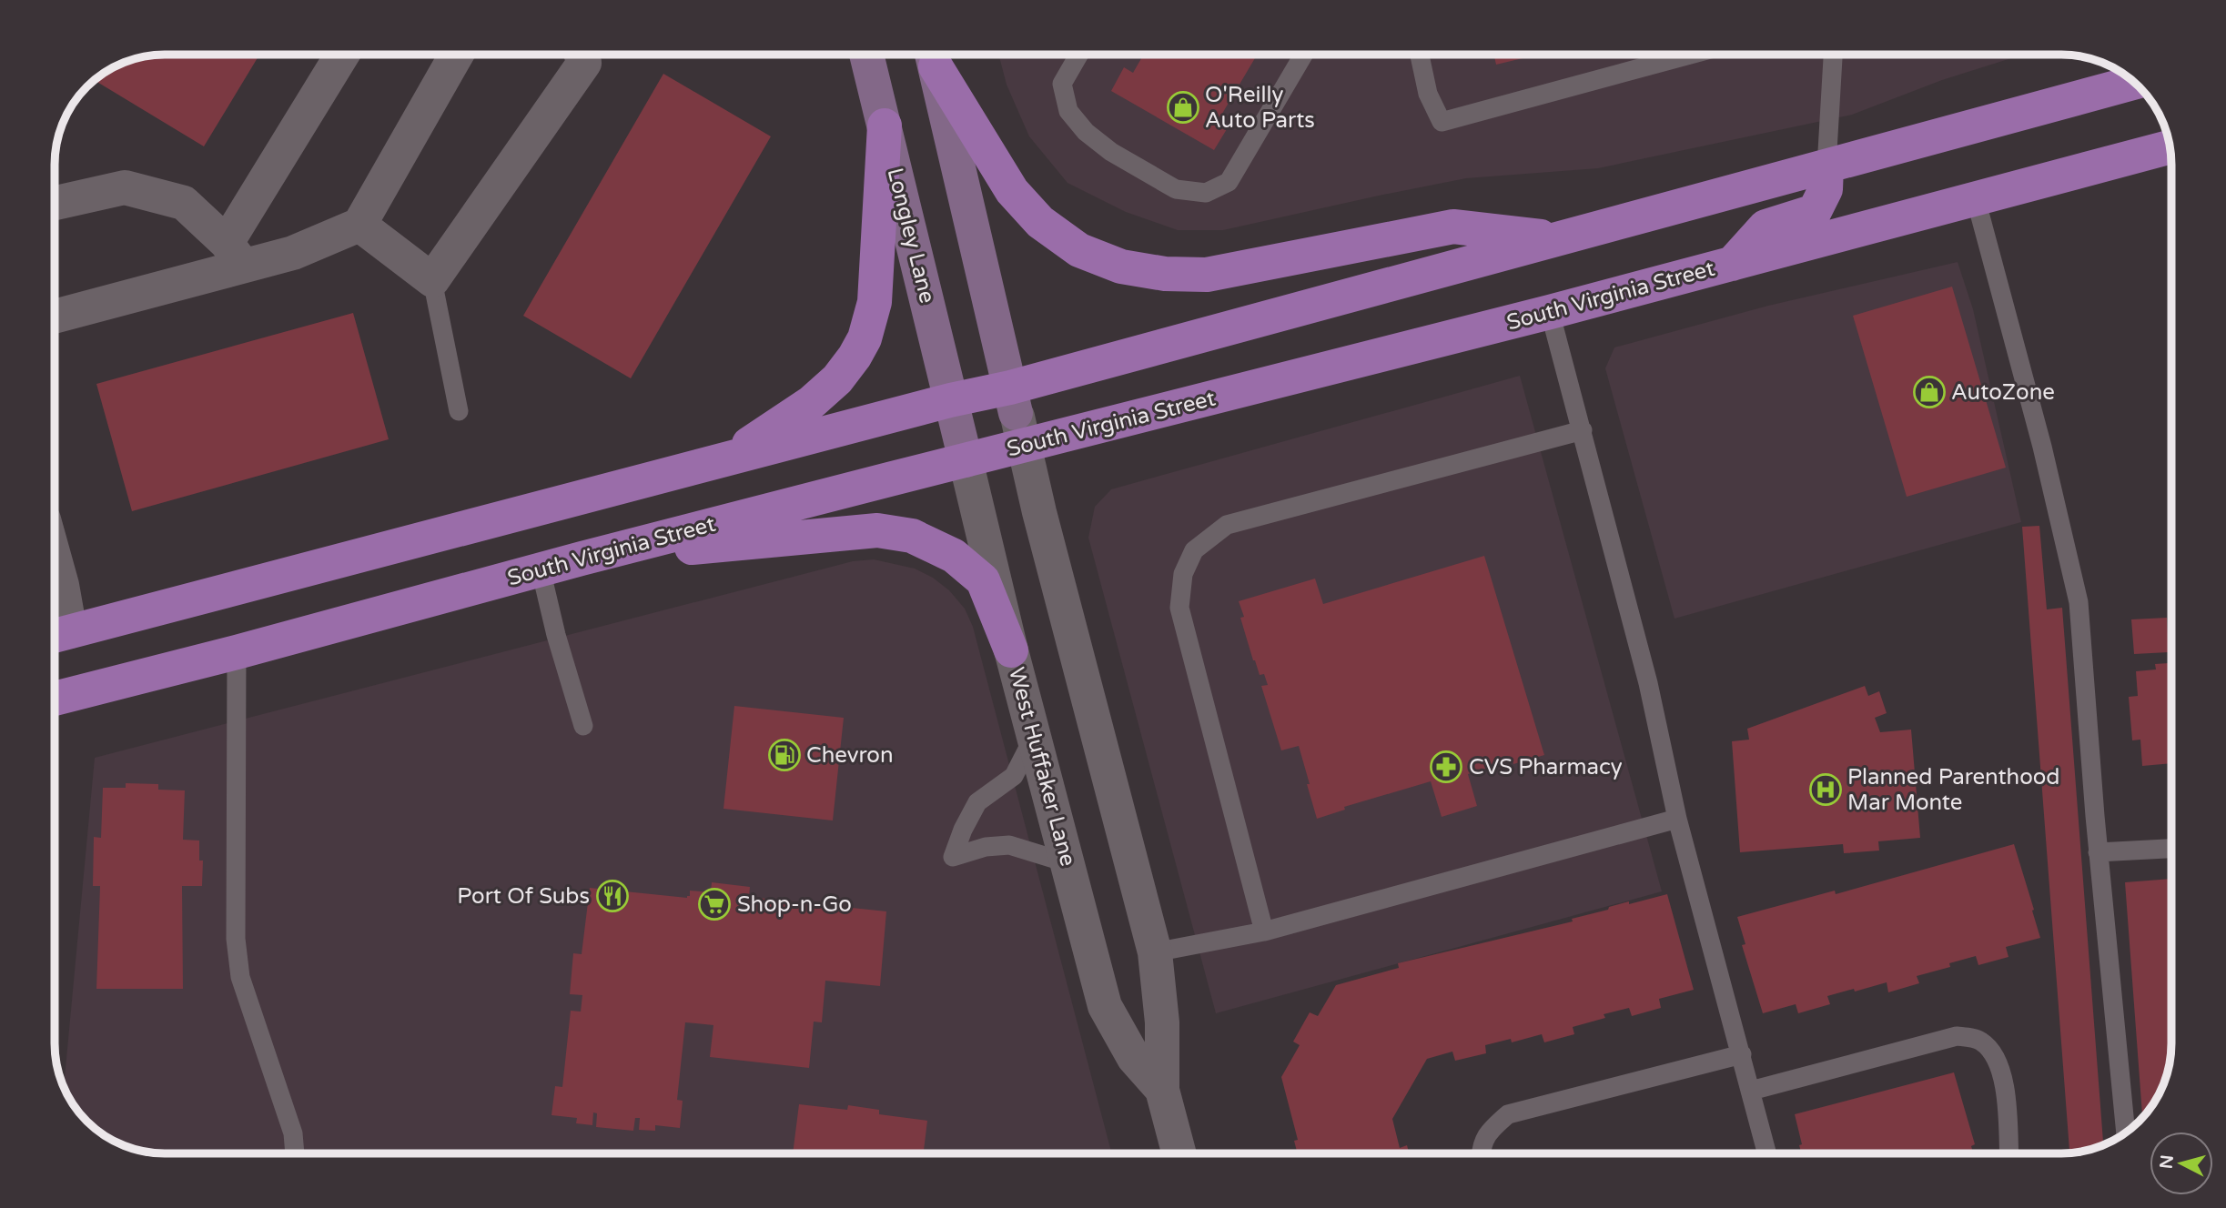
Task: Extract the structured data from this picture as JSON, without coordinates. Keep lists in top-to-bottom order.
{
  "streets": {
    "main road": ["Longley Lane", "South Virginia Street"],
    "street": ["West Huffaker Lane"]
  },
  "crossings": [
    ["Longley Lane", "South Virginia Street"],
    ["Longley Lane", "West Huffaker Lane"],
    ["South Virginia Street", "West Huffaker Lane"]
  ],
  "places": {
    "shop": ["O'Reilly Auto Parts", "AutoZone"],
    "fuel station": ["Chevron"],
    "pharmacy": ["CVS Pharmacy"],
    "hospital": ["Planned Parenthood Mar Monte"],
    "restaurant": ["Port Of Subs"],
    "supermarket": ["Shop-n-Go"]
  },
  "north": "left"
}
